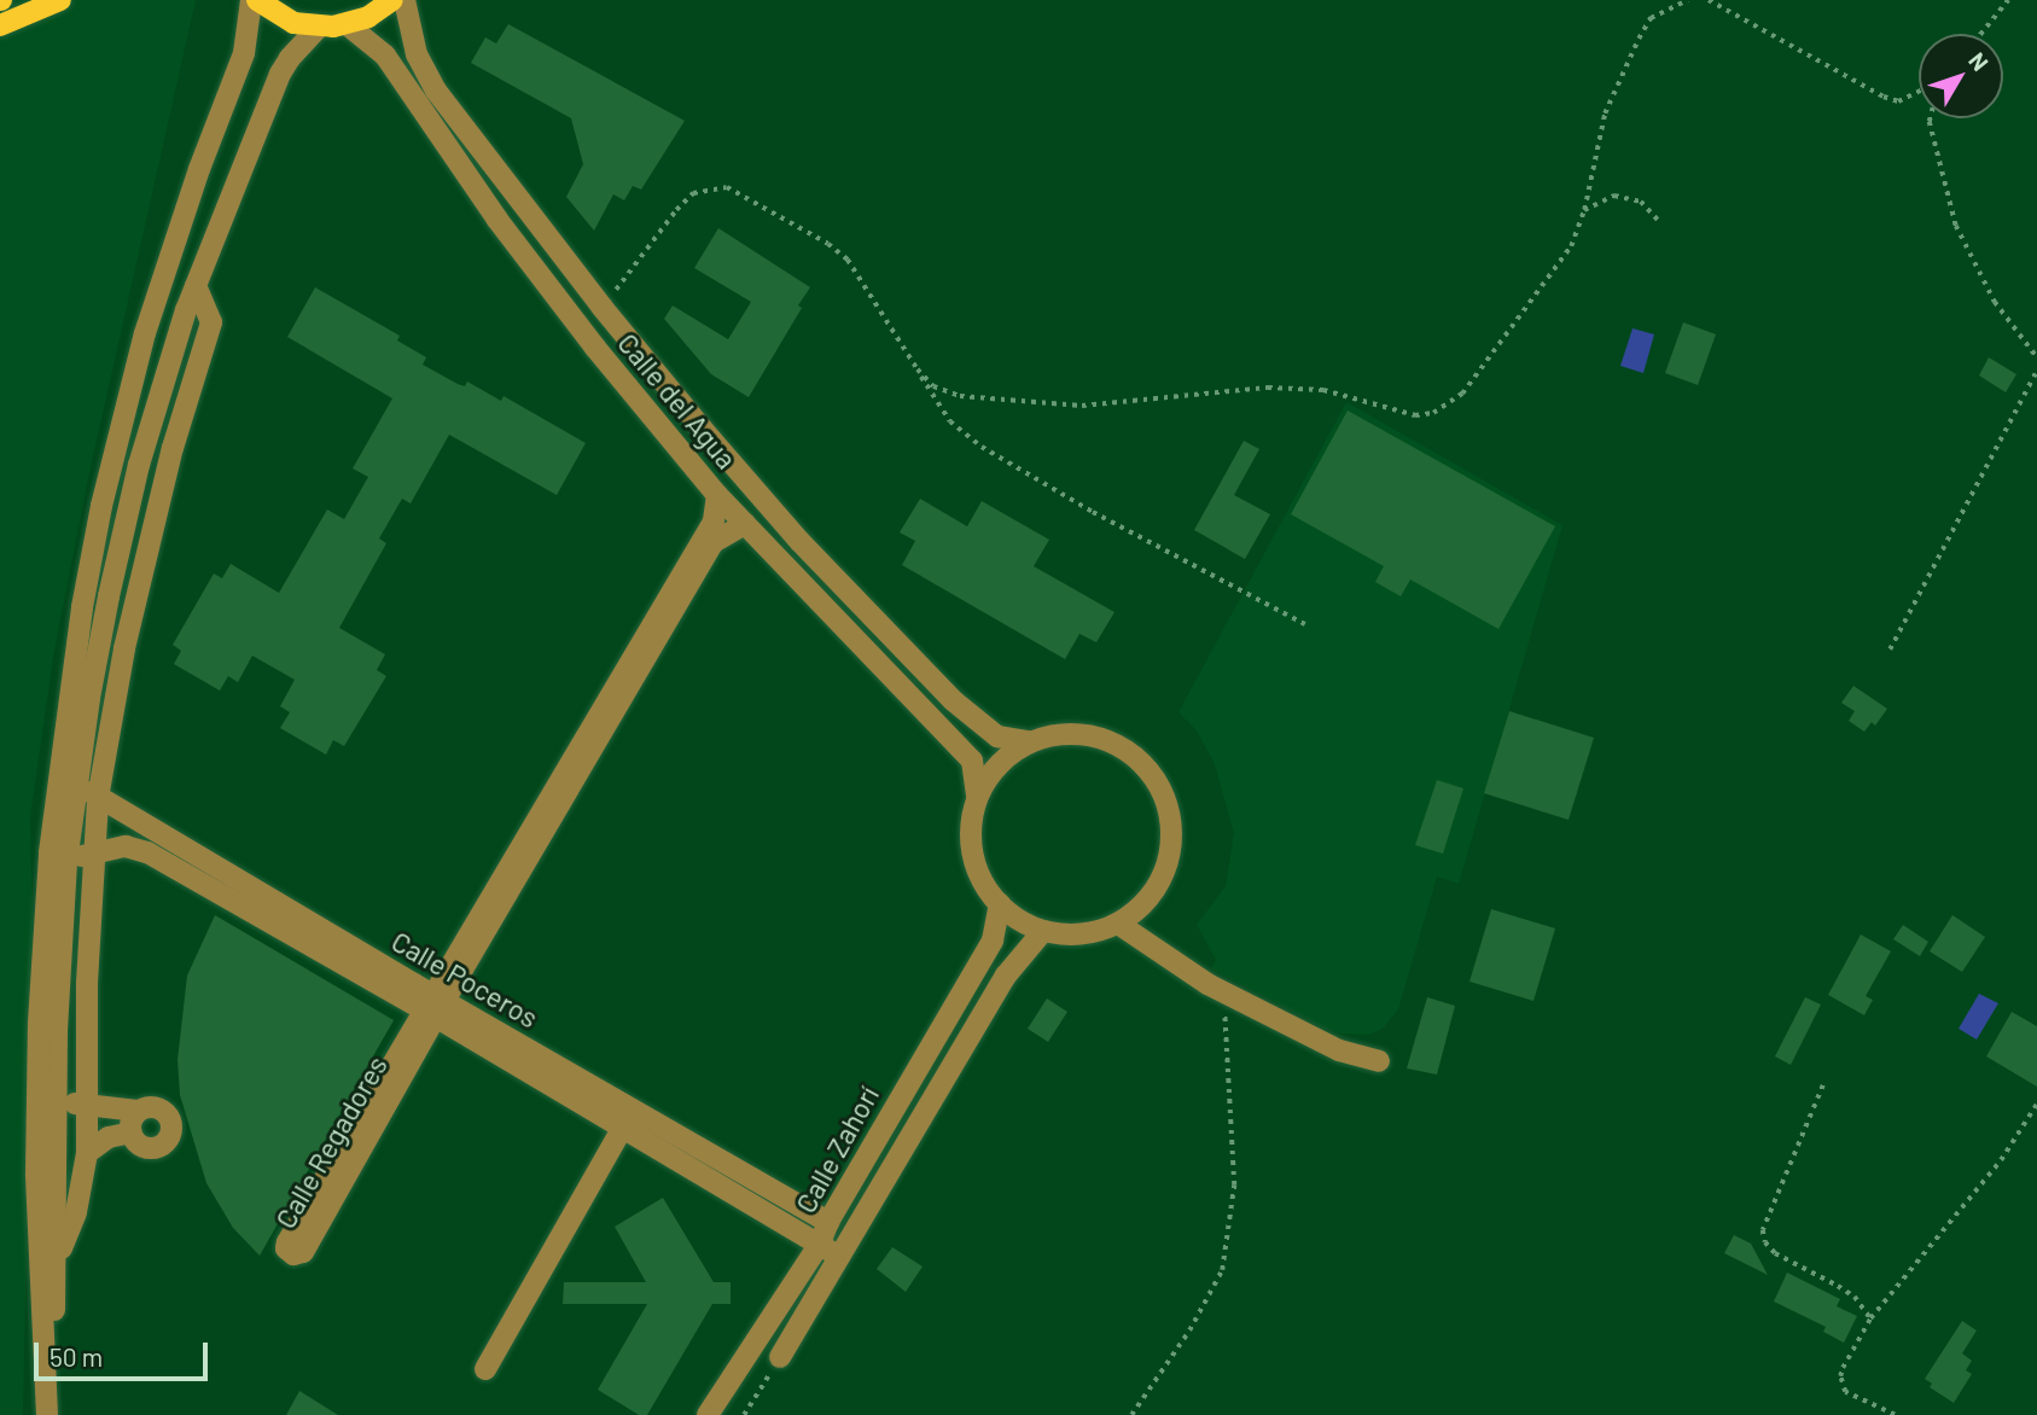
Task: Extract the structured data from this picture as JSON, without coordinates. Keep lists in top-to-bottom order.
{
  "streets": {
    "street": [
      "Calle del Agua",
      "Calle Poceros",
      "Calle Regadores",
      "Calle Zahorí"
    ]
  },
  "crossings": [
    ["Calle del Agua", "Calle Regadores"],
    ["Calle del Agua", "Calle Zahorí"],
    ["Calle Poceros", "Calle Regadores"],
    ["Calle Poceros", "Calle Zahorí"]
  ],
  "scale_bar": "50 m",
  "north": "top right"
}
